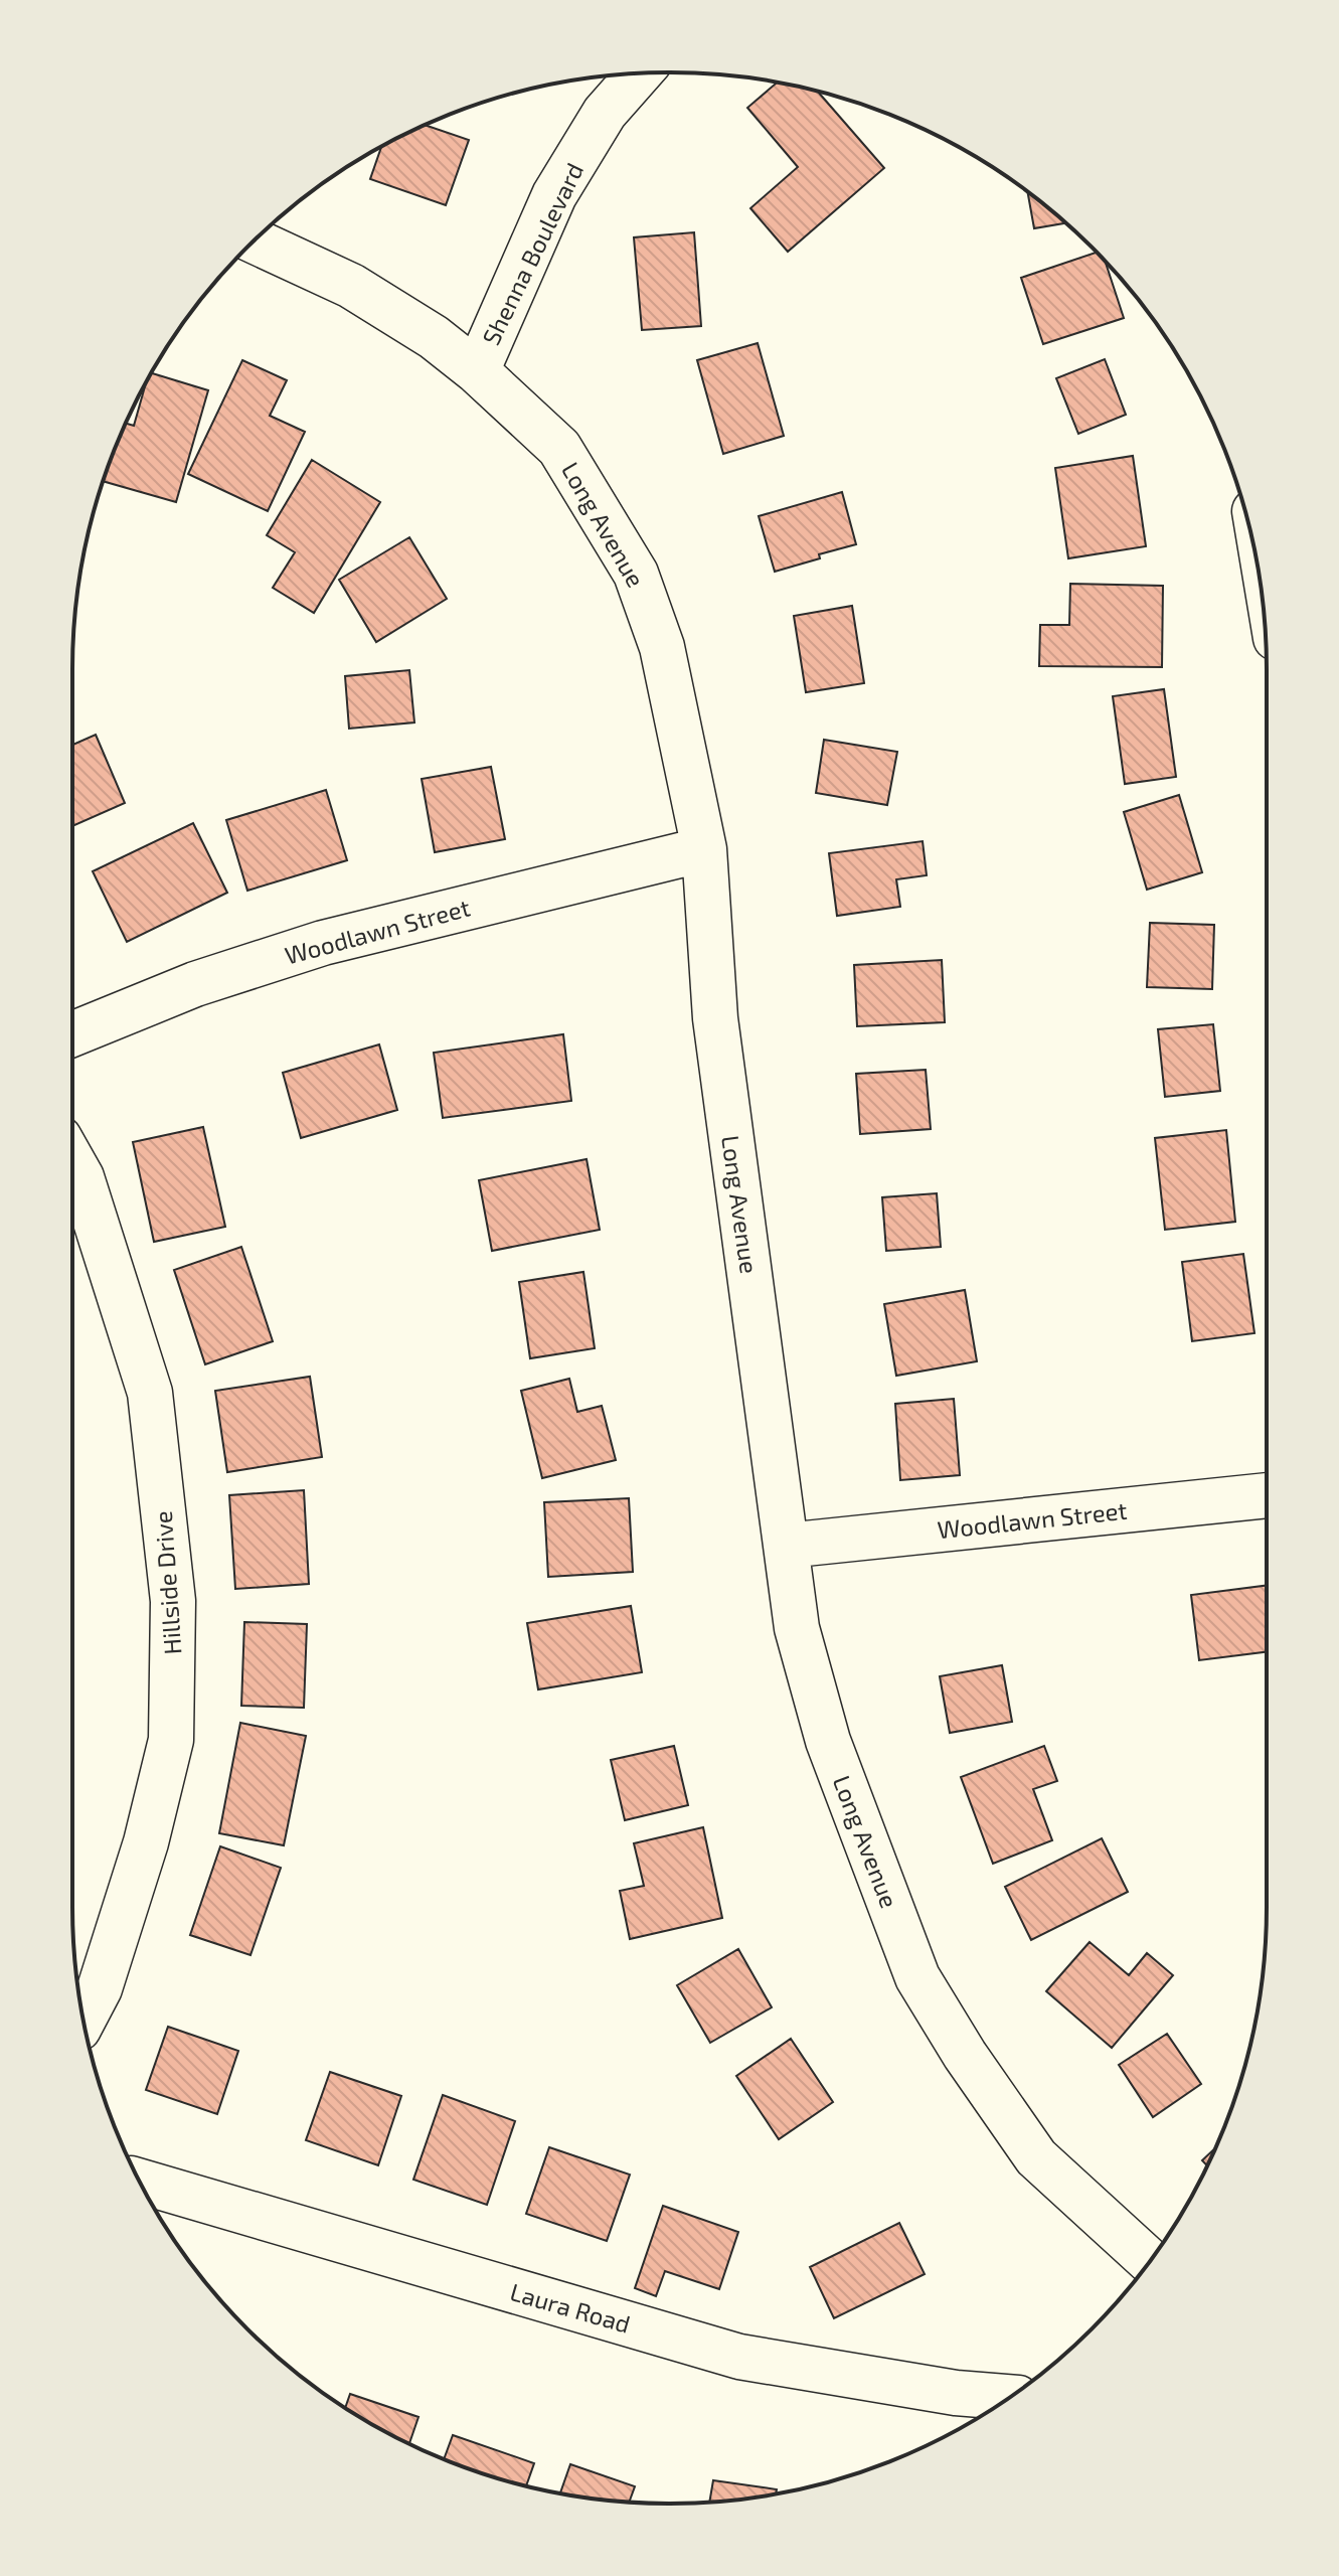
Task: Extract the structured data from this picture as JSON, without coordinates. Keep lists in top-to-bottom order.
{
  "streets": {
    "street": [
      "Shenna Boulevard",
      "Long Avenue",
      "Woodlawn Street",
      "Hillside Drive",
      "Laura Road"
    ]
  },
  "crossings": [
    ["Shenna Boulevard", "Long Avenue"],
    ["Long Avenue", "Woodlawn Street"]
  ]
}
